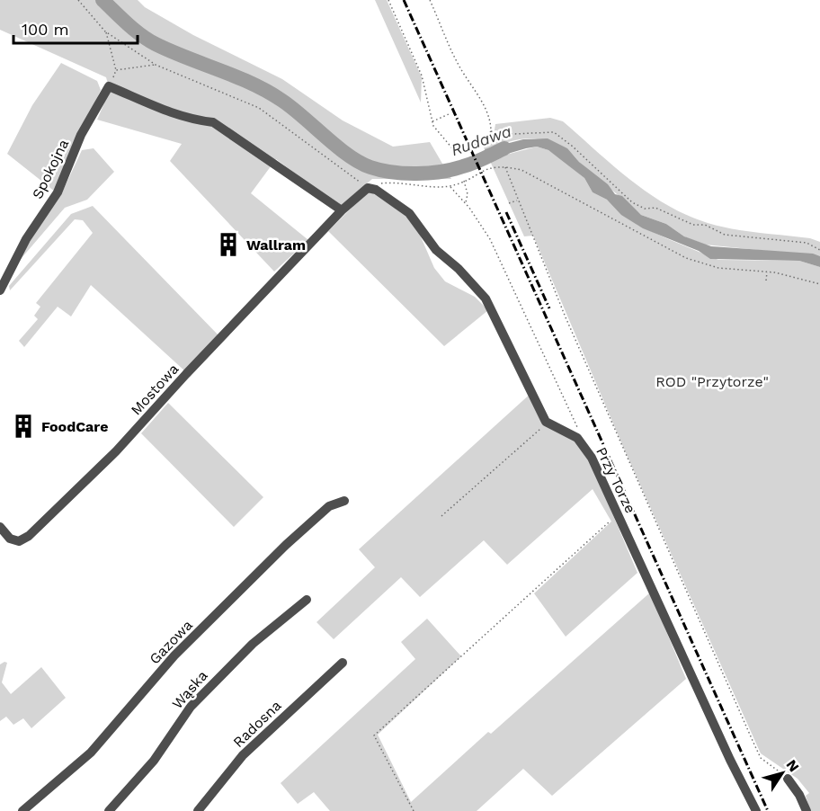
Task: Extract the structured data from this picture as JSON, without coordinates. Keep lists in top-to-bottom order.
{
  "streets": {
    "street": [
      "Spokojna",
      "Mostowa",
      "Przy Torze",
      "Gazowa",
      "Wąska",
      "Radosna"
    ]
  },
  "water": ["Rudawa"],
  "parks": ["ROD \"Przytorze\""],
  "places": {
    "building": ["Wallram", "FoodCare"]
  },
  "scale_bar": "100 m",
  "north": "top right"
}
